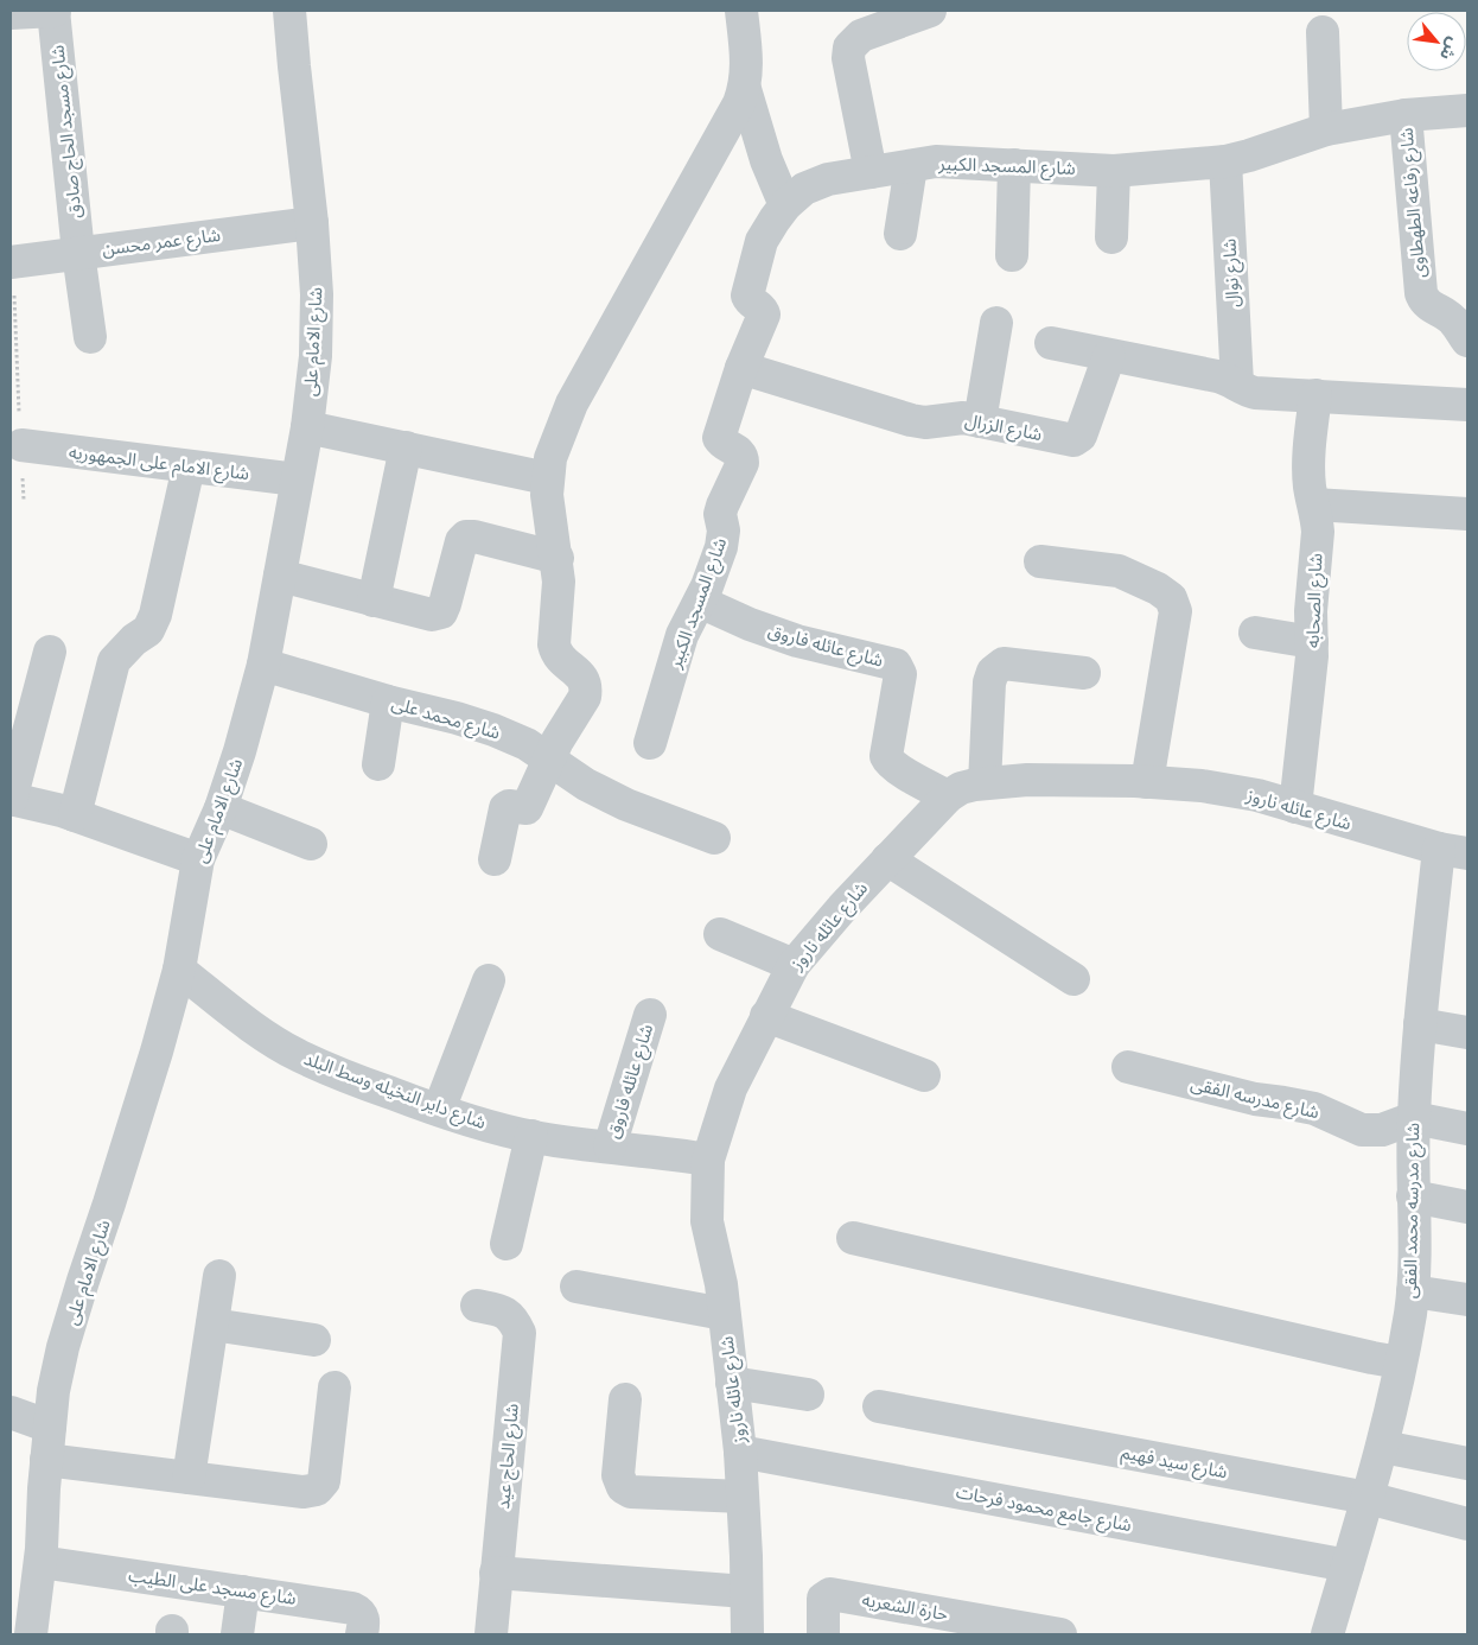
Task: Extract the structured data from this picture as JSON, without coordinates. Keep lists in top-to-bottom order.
{
  "streets": {
    "street": [
      "شارع مسجد الحاج صادق",
      "شارع المسجد الكبير",
      "شارع رفاعه الطهطاوى",
      "شارع عمر محسن",
      "شارع نوال",
      "شارع الامام على",
      "شارع الزرال",
      "شارع الامام على الجمهوريه",
      "شارع الصحابه",
      "شارع عائله فاروق",
      "شارع محمد على",
      "شارع عائله ناروز",
      "شارع داير النخيله وسط البلد",
      "شارع مدرسه الفقى",
      "شارع مدرسه محمد الفقى",
      "شارع الحاج عيد",
      "شارع سيد فهيم",
      "شارع جامع محمود فرحات",
      "شارع مسجد على الطيب",
      "حارة الشعريه"
    ]
  },
  "crossings": [
    ["شارع مسجد الحاج صادق", "شارع عمر محسن"],
    ["شارع المسجد الكبير", "شارع رفاعه الطهطاوى"],
    ["شارع المسجد الكبير", "شارع نوال"],
    ["شارع المسجد الكبير", "شارع الزرال"],
    ["شارع المسجد الكبير", "شارع عائله فاروق"],
    ["شارع عمر محسن", "شارع الامام على"],
    ["شارع الامام على", "شارع الامام على الجمهوريه"],
    ["شارع الامام على", "شارع محمد على"],
    ["شارع الامام على", "شارع داير النخيله وسط البلد"],
    ["شارع الامام على", "شارع مسجد على الطيب"],
    ["شارع الصحابه", "شارع عائله ناروز"],
    ["شارع عائله فاروق", "شارع عائله ناروز"],
    ["شارع عائله فاروق", "شارع داير النخيله وسط البلد"],
    ["شارع عائله ناروز", "شارع داير النخيله وسط البلد"],
    ["شارع عائله ناروز", "شارع مدرسه محمد الفقى"],
    ["شارع عائله ناروز", "شارع جامع محمود فرحات"],
    ["شارع مدرسه الفقى", "شارع مدرسه محمد الفقى"],
    ["شارع مدرسه محمد الفقى", "شارع سيد فهيم"],
    ["شارع مدرسه محمد الفقى", "شارع جامع محمود فرحات"]
  ],
  "north": "bottom right"
}
